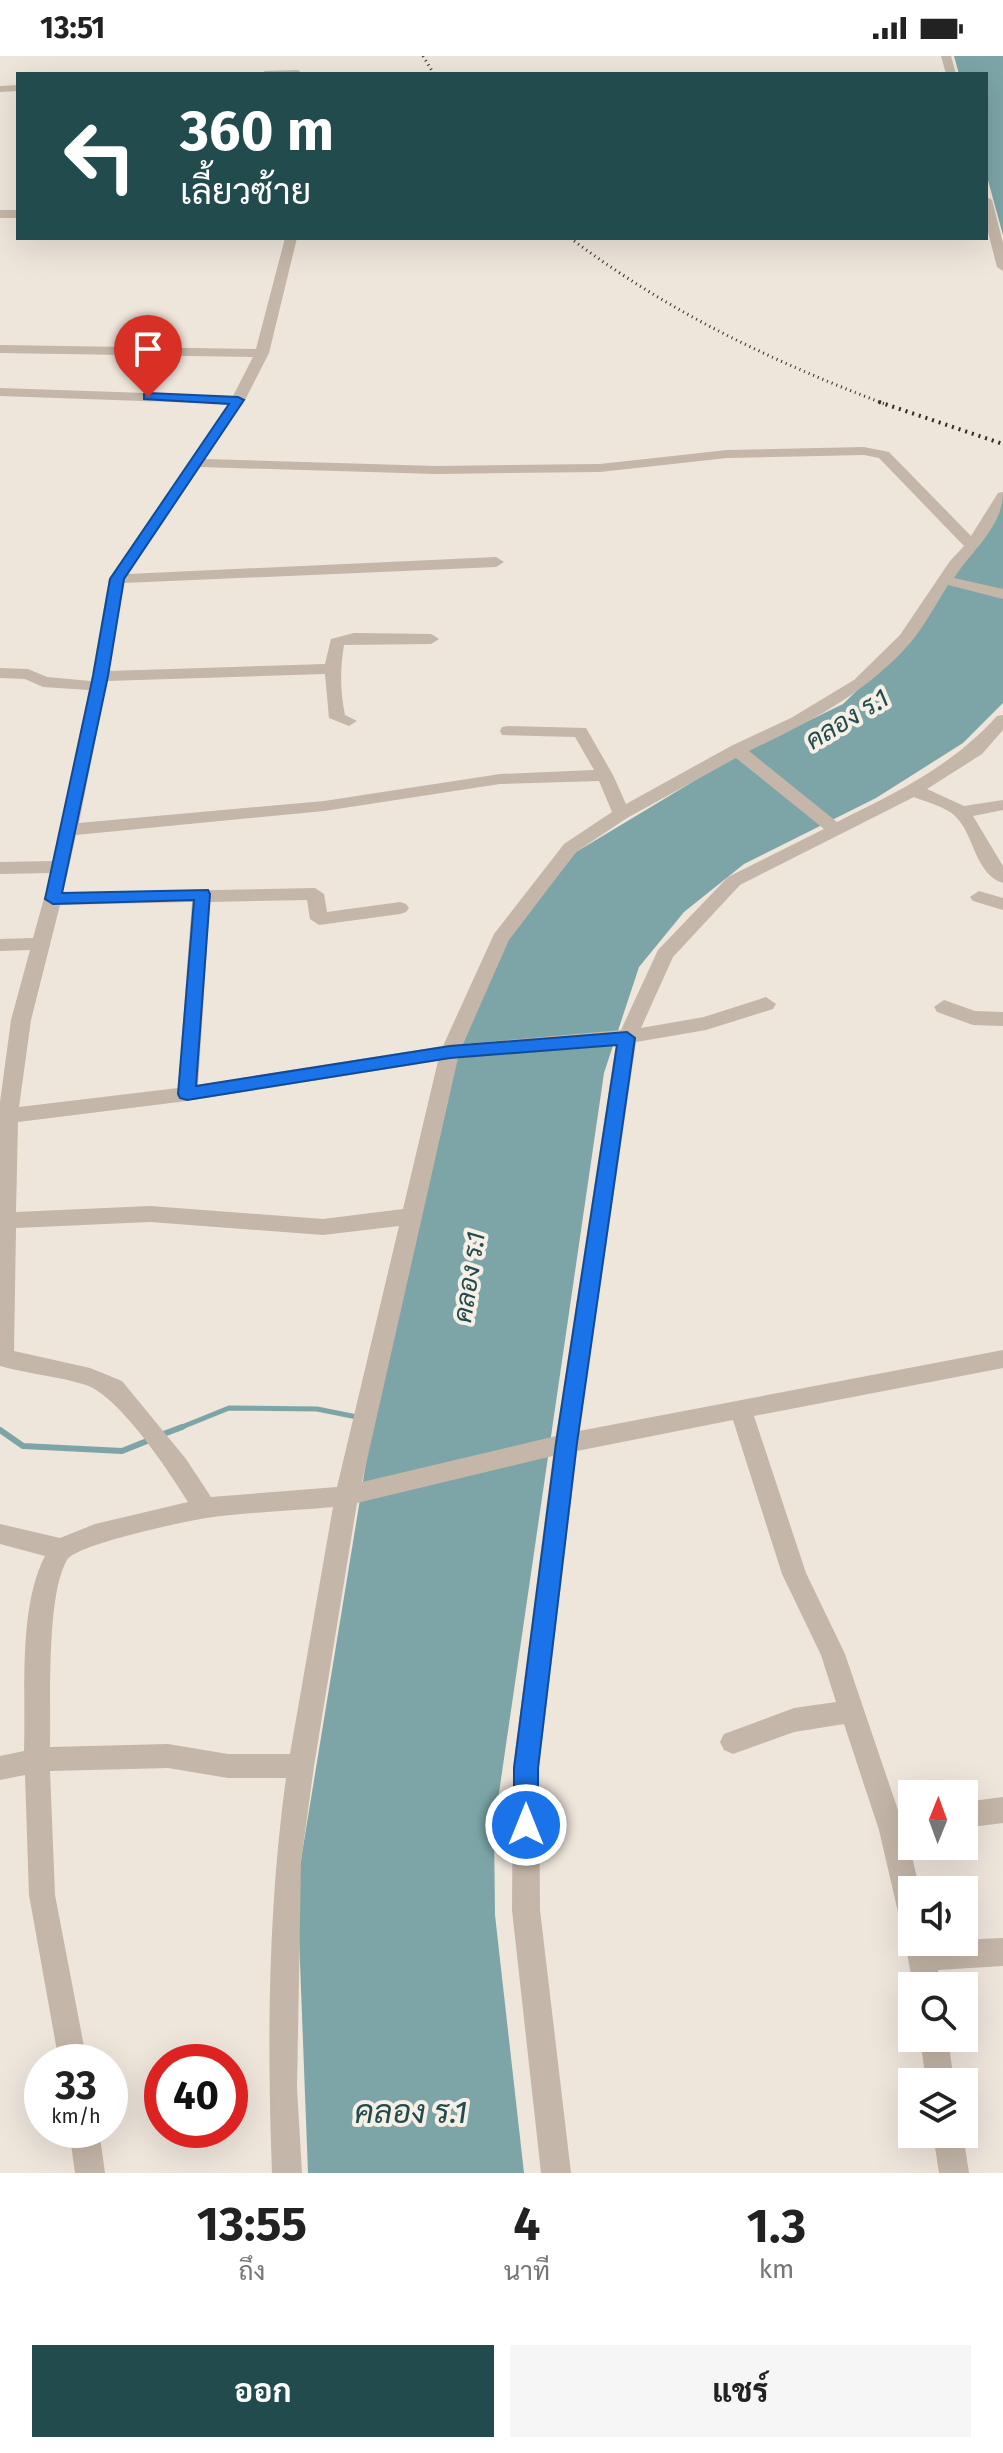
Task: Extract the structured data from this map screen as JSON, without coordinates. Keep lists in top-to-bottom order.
{
  "water": ["คลอง ร.1"],
  "north": "top",
  "page": {
    "status": "13:51",
    "turn": ["360 m", "เลี้ยวซ้าย"],
    "speed": "33 km/h",
    "limit": "40",
    "eta": [
      "13:55",
      "ถึง",
      "4",
      "นาที",
      "1.3",
      "km"
    ],
    "buttons": ["ออก", "แชร์"]
  }
}
